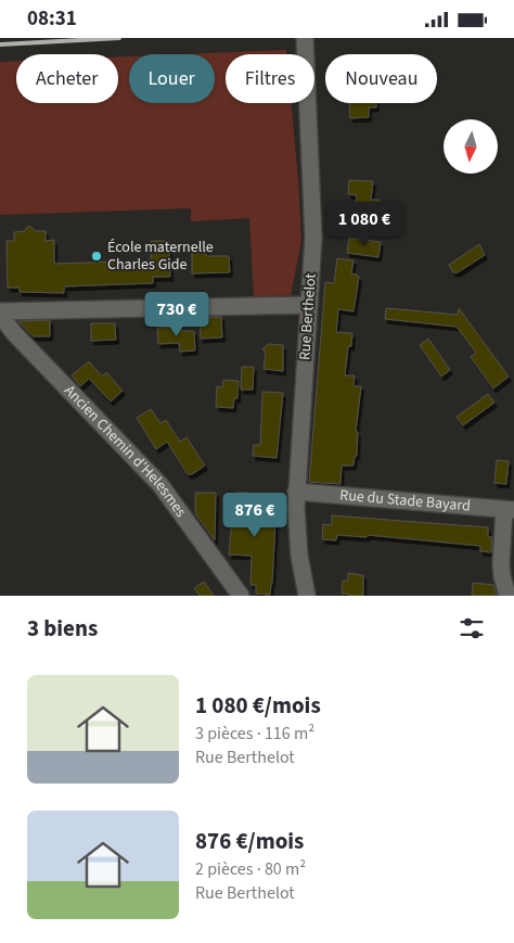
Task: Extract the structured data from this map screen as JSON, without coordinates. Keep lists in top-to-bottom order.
{
  "streets": {
    "street": ["Rue Berthelot", "Ancien Chemin d'Helesmes", "Rue du Stade Bayard"]
  },
  "crossings": [
    ["Rue Berthelot", "Rue du Stade Bayard"]
  ],
  "places": ["École maternelle Charles Gide"],
  "north": "bottom",
  "page": {
    "status": "08:31",
    "chip": [
      "Acheter",
      "Louer",
      "Filtres",
      "Nouveau"
    ],
    "price": ["1 080 €", "730 €", "876 €"],
    "heading": "3 biens",
    "list": [
      {
        "name": "1 080 €/mois",
        "note": "3 pièces · 116 m² · Rue Berthelot"
      },
      {
        "name": "876 €/mois",
        "note": "2 pièces · 80 m² · Rue Berthelot"
      }
    ]
  }
}
